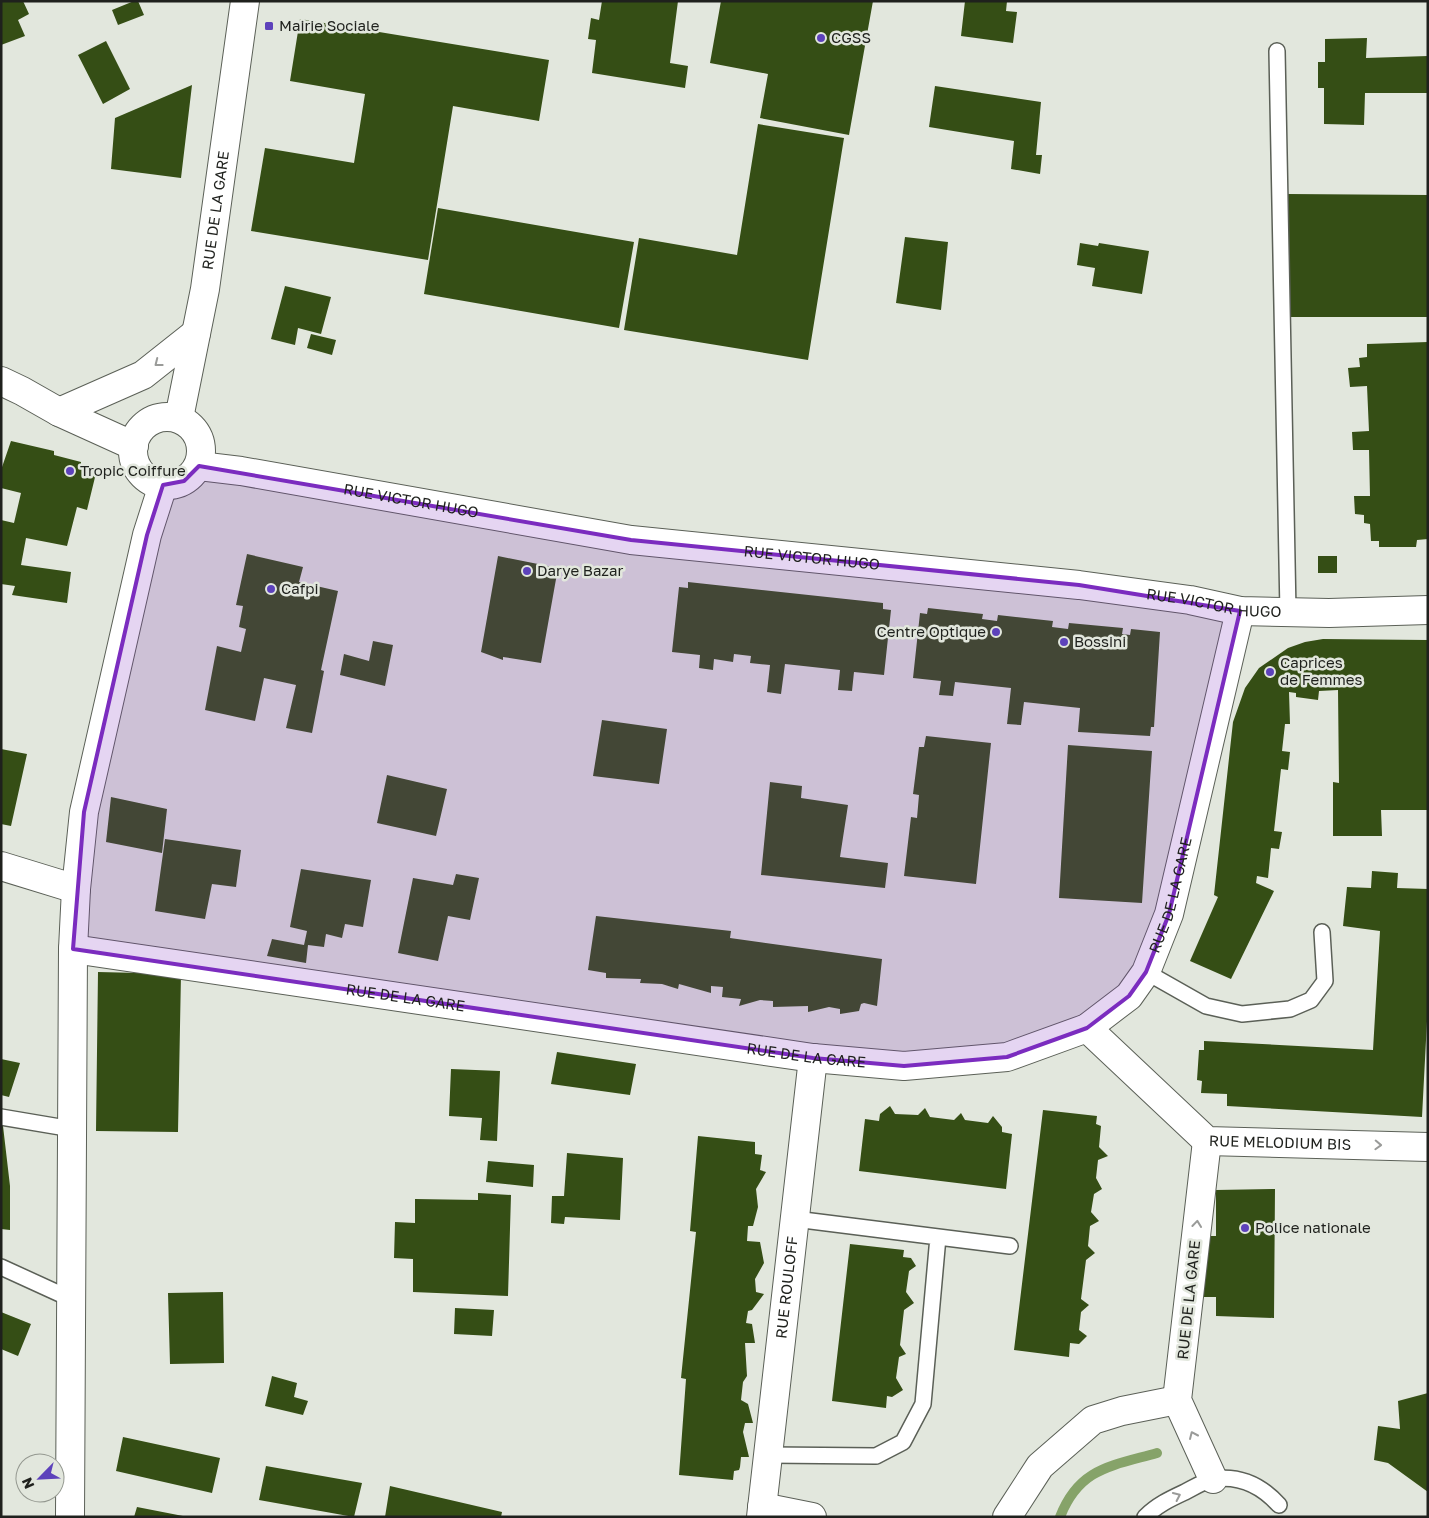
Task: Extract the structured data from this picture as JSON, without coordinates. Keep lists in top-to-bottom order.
{
  "streets": {
    "street": [
      "RUE DE LA GARE",
      "RUE VICTOR HUGO",
      "RUE MELODIUM BIS",
      "RUE ROULOFF"
    ]
  },
  "crossings": [
    ["RUE DE LA GARE", "RUE VICTOR HUGO"],
    ["RUE DE LA GARE", "RUE MELODIUM BIS"],
    ["RUE DE LA GARE", "RUE ROULOFF"]
  ],
  "one_way": ["RUE MELODIUM BIS"],
  "places": {
    "transit": ["Mairie Sociale"],
    "other": [
      "CGSS",
      "Tropic Coiffure",
      "Darye Bazar",
      "Cafpi",
      "Centre Optique",
      "Bossini",
      "Caprices de Femmes",
      "Police nationale"
    ]
  },
  "north": "bottom left"
}
